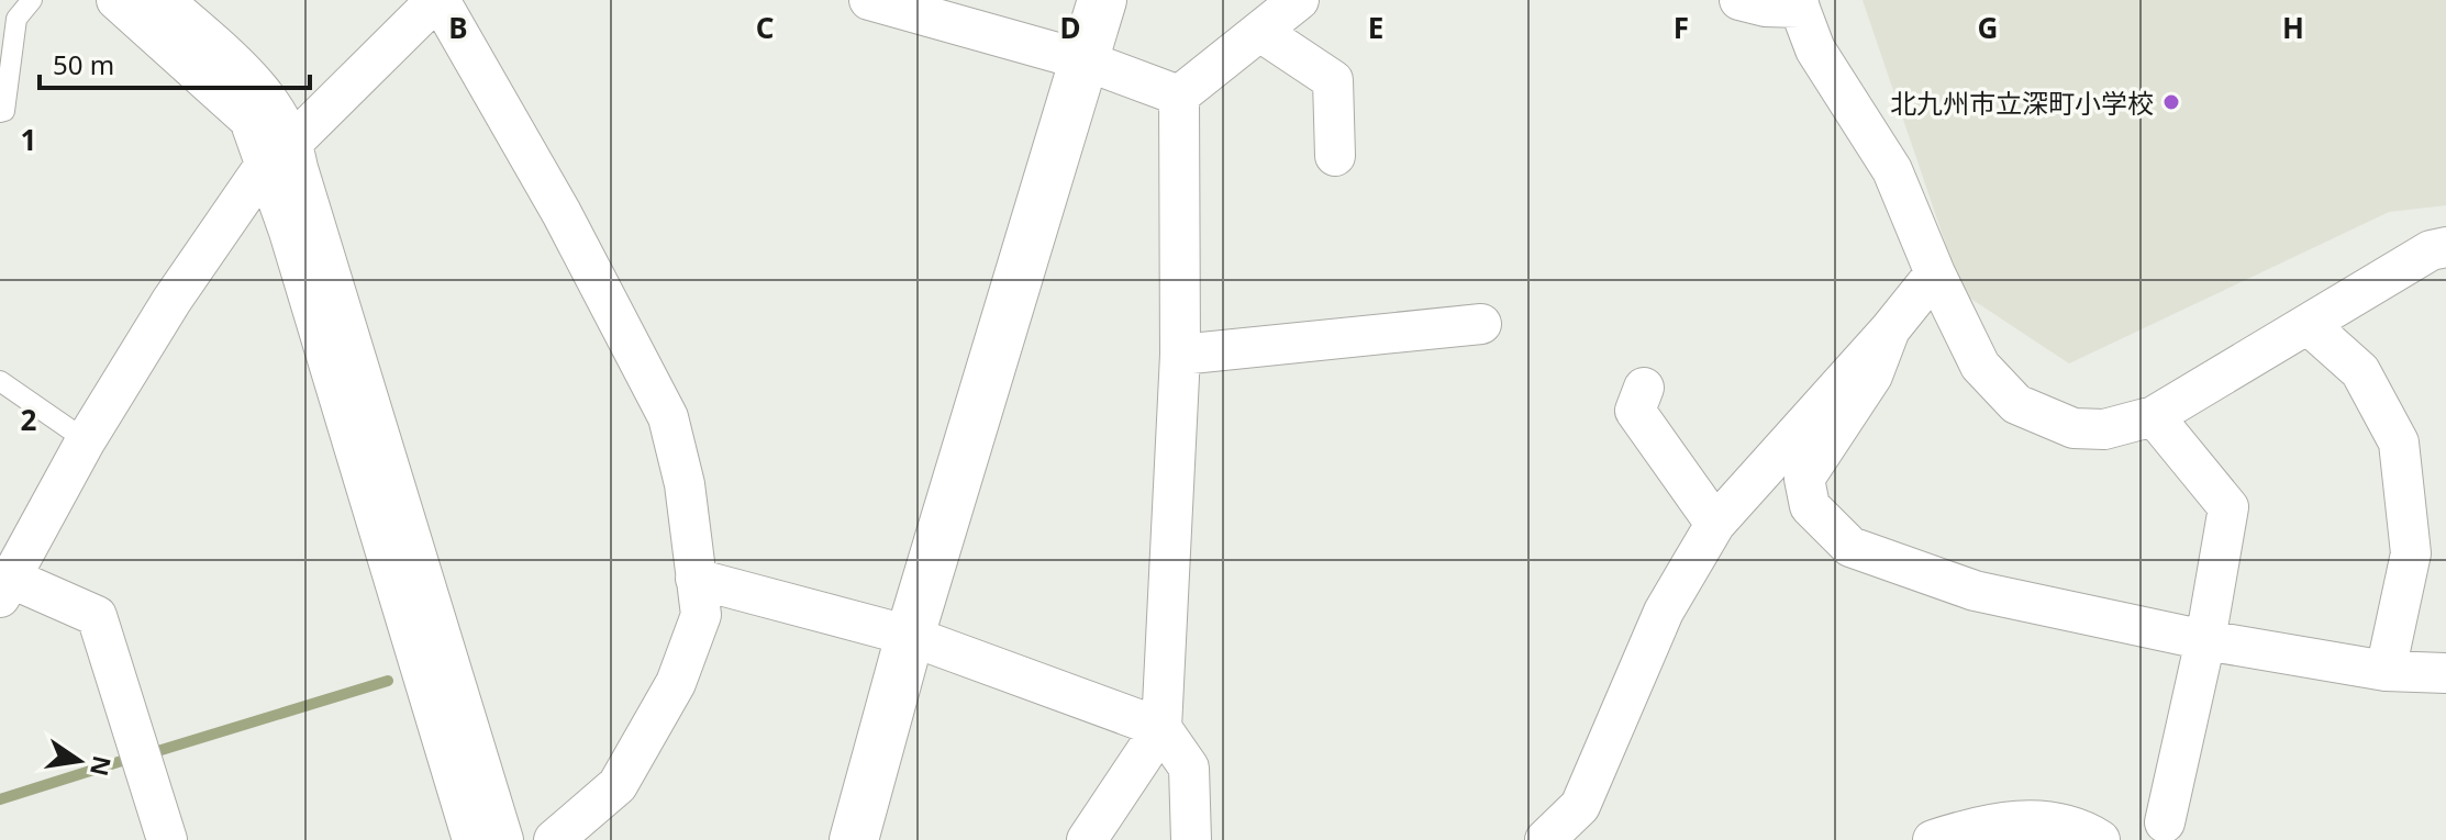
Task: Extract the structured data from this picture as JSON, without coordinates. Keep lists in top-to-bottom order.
{
  "places": ["北九州市立深町小学校"],
  "scale_bar": "50 m",
  "north": "right",
  "grid": {
    "columns": [
      "B",
      "C",
      "D",
      "E",
      "F",
      "G",
      "H"
    ],
    "rows": ["1", "2"]
  }
}
